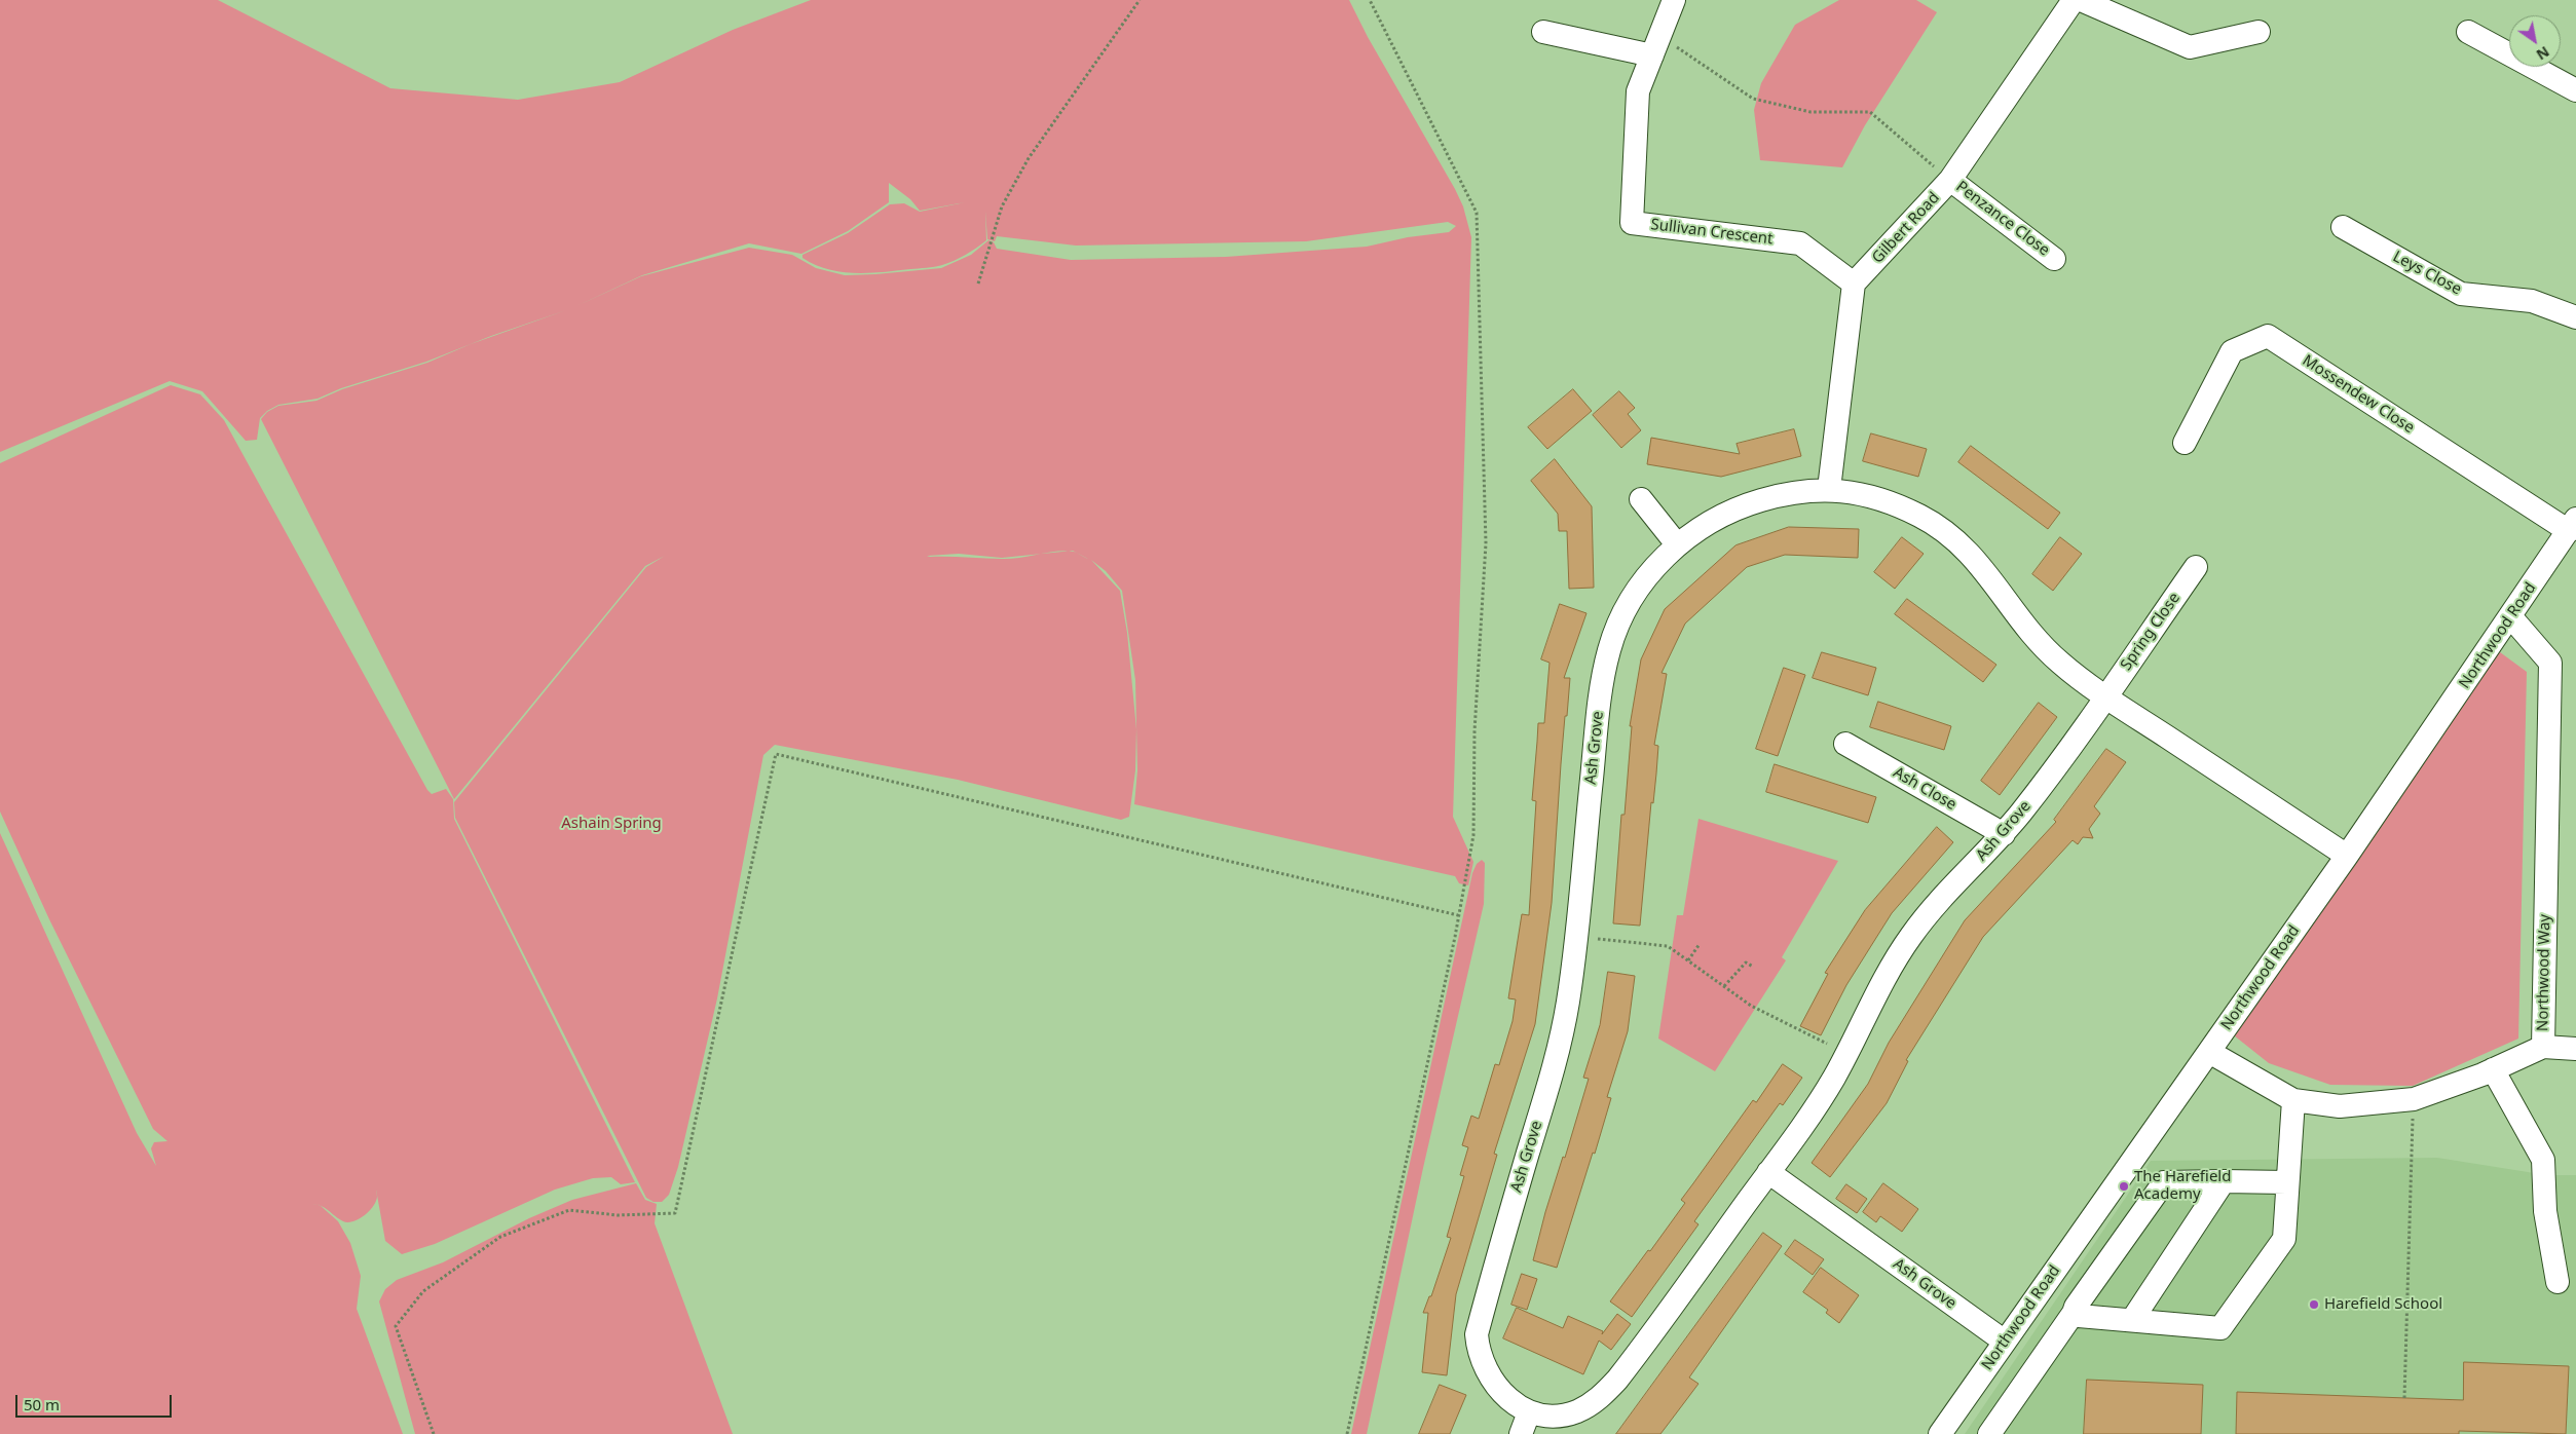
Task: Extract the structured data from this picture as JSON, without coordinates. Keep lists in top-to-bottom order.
{
  "streets": {
    "street": [
      "Penzance Close",
      "Gilbert Road",
      "Sullivan Crescent",
      "Leys Close",
      "Mossendew Close",
      "Spring Close",
      "Northwood Road",
      "Ash Grove",
      "Ash Close",
      "Northwood Way"
    ]
  },
  "crossings": [
    ["Penzance Close", "Gilbert Road"],
    ["Gilbert Road", "Sullivan Crescent"],
    ["Mossendew Close", "Northwood Road"],
    ["Spring Close", "Ash Grove"],
    ["Northwood Road", "Ash Grove"],
    ["Northwood Road", "Northwood Way"],
    ["Ash Grove", "Ash Close"]
  ],
  "parks": ["Ashain Spring"],
  "places": ["The Harefield Academy", "Harefield School"],
  "scale_bar": "50 m",
  "north": "bottom right"
}
